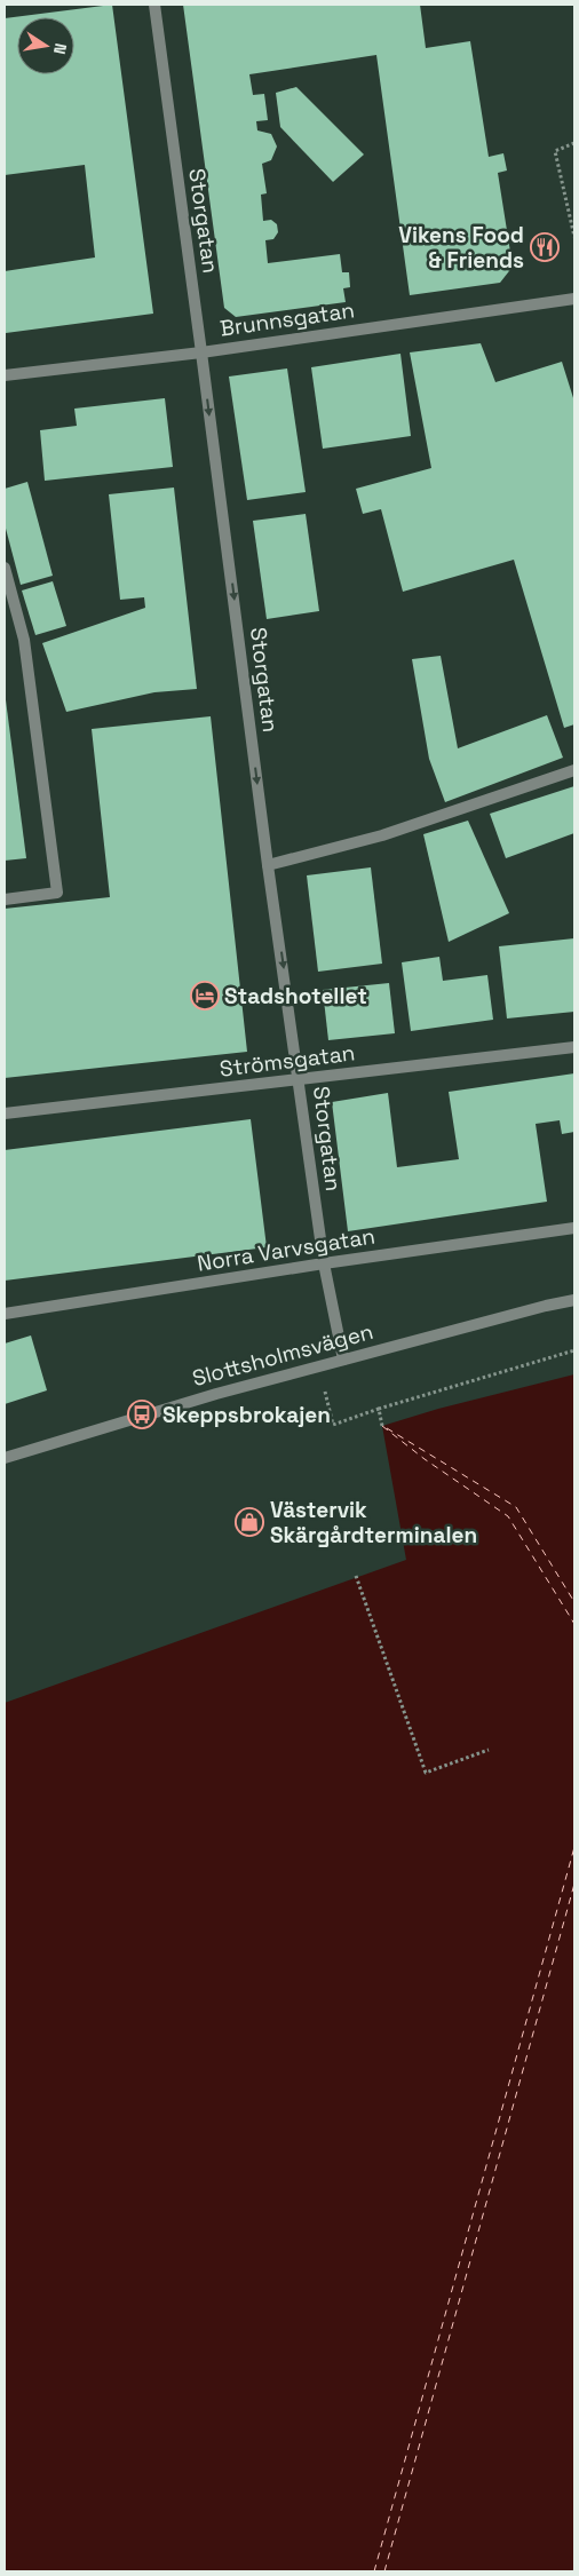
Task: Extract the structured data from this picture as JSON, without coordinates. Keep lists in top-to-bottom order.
{
  "streets": {
    "street": [
      "Storgatan",
      "Brunnsgatan",
      "Strömsgatan",
      "Norra Varvsgatan",
      "Slottsholmsvägen"
    ]
  },
  "crossings": [
    ["Storgatan", "Brunnsgatan"],
    ["Storgatan", "Strömsgatan"],
    ["Storgatan", "Norra Varvsgatan"],
    ["Storgatan", "Slottsholmsvägen"]
  ],
  "one_way": ["Storgatan"],
  "places": {
    "restaurant": ["Vikens Food & Friends"],
    "hotel": ["Stadshotellet"],
    "bus stop": ["Skeppsbrokajen"],
    "shop": ["Västervik Skärgårdterminalen"]
  },
  "north": "right"
}
